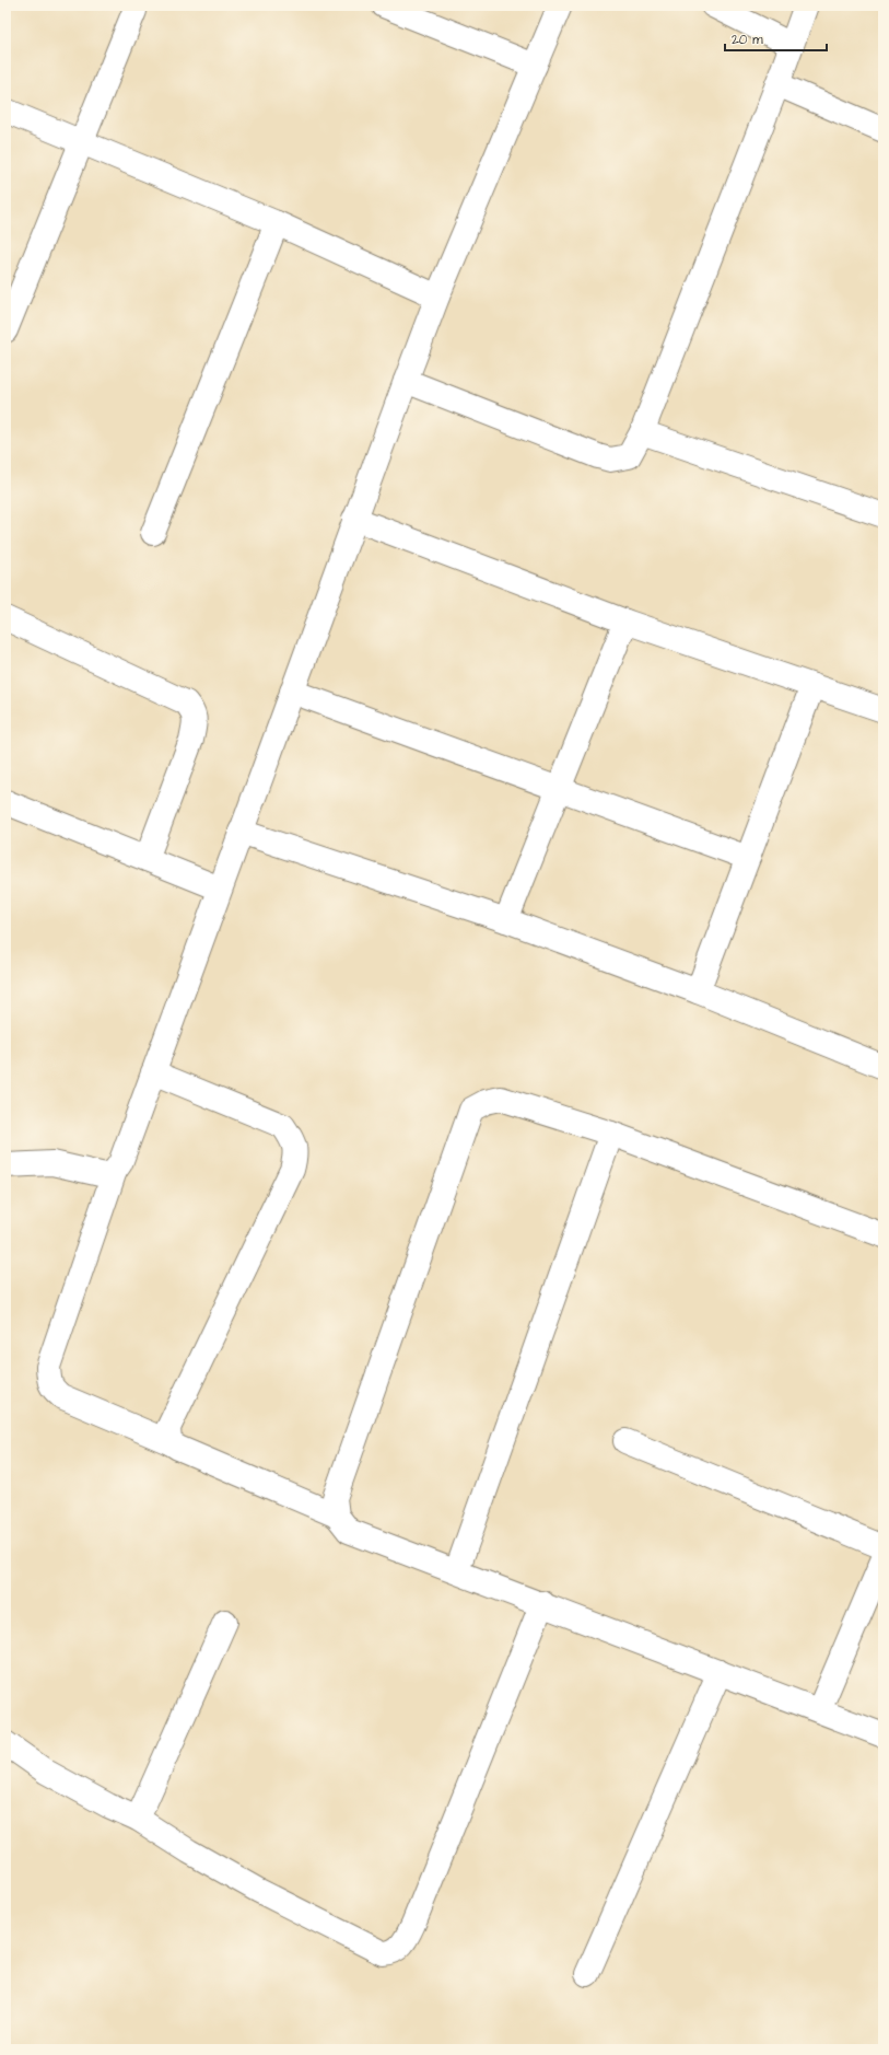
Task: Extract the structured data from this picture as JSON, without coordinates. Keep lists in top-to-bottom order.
{
  "scale_bar": "20 m"
}
